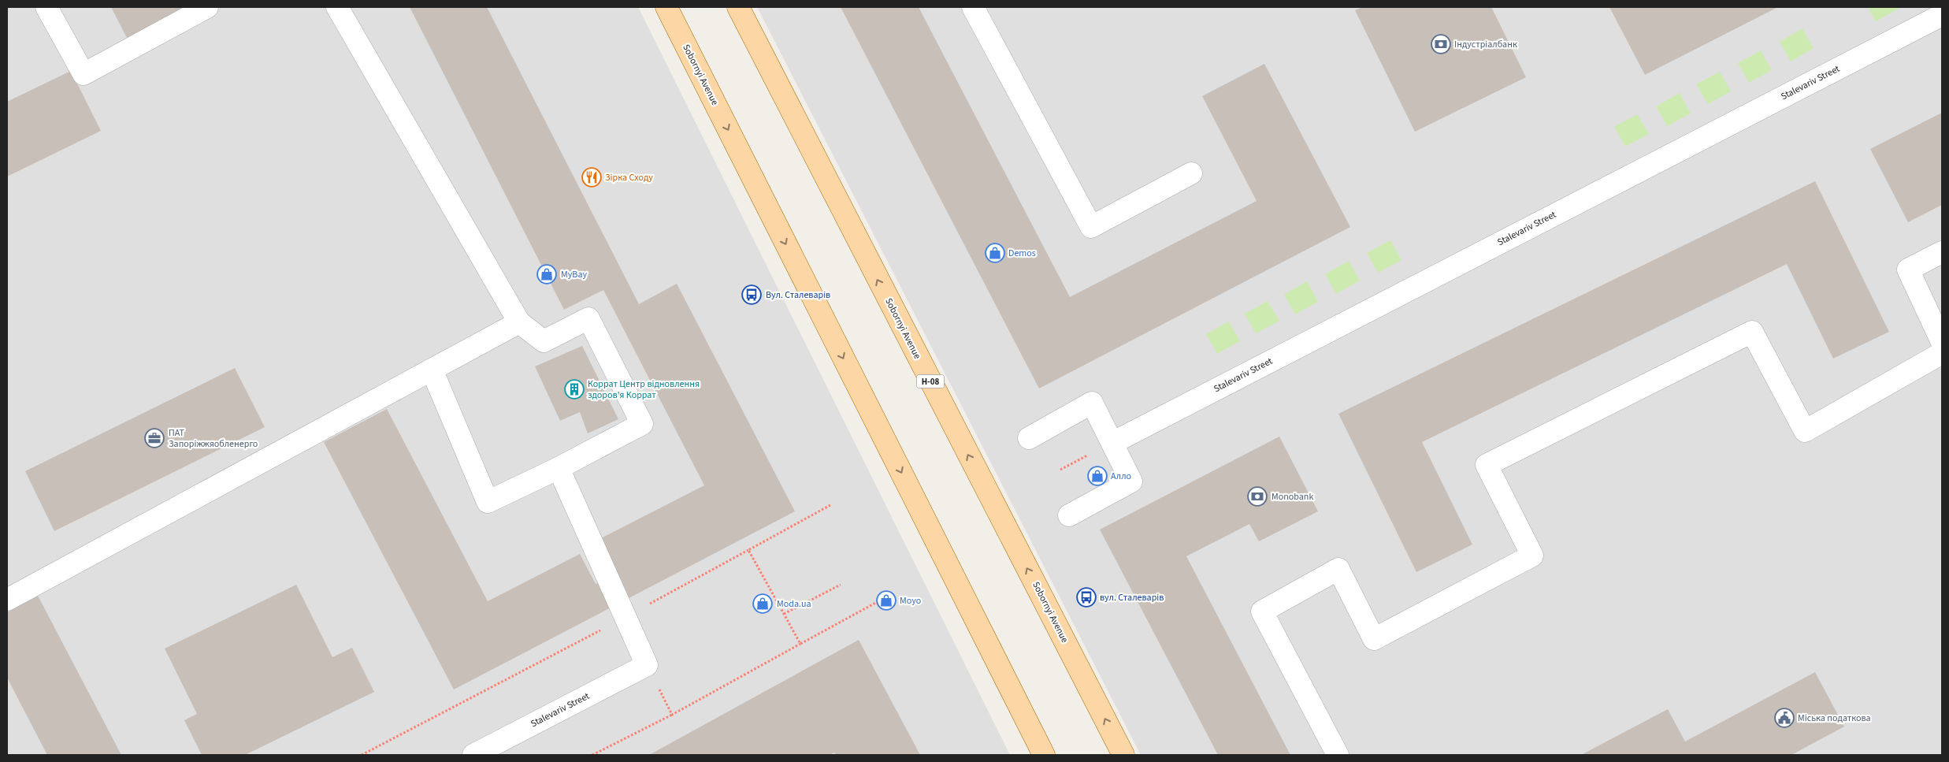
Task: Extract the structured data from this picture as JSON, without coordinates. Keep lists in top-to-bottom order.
{
  "streets": {
    "main road": ["Sobornyi Avenue", "Н-08"],
    "street": ["Stalevariv Street"]
  },
  "places": {
    "bank": ["Індустріалбанк", "Monobank"],
    "restaurant": ["Зірка Сходу"],
    "shop": [
      "Demos",
      "MyBay",
      "Алло",
      "Moyo",
      "Moda.ua"
    ],
    "bus stop": ["Вул. Сталеварів", "вул. Сталеварів"],
    "building": ["Коррат Центр відновлення здоров'я Коррат"],
    "office": ["ПАТ Запоріжжяобленерго"],
    "public building": ["Міська податкова"]
  }
}
